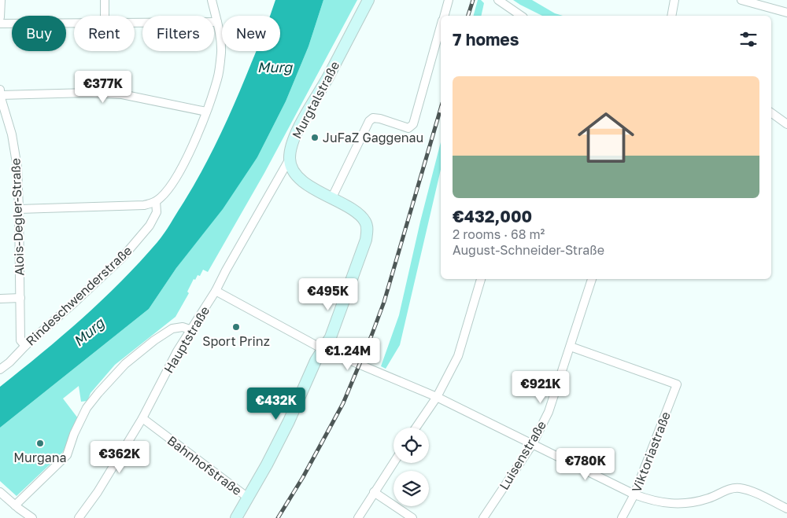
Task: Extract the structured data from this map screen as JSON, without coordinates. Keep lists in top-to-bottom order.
{
  "streets": {
    "street": [
      "Murgtalstraße",
      "Alois-Degler-Straße",
      "Rindeschwenderstraße",
      "Hauptstraße",
      "Viktoriastraße",
      "Luisenstraße",
      "Bahnhofstraße"
    ]
  },
  "crossings": [
    ["Murgtalstraße", "Hauptstraße"],
    ["Alois-Degler-Straße", "Rindeschwenderstraße"],
    ["Hauptstraße", "Bahnhofstraße"],
    ["Viktoriastraße", "Luisenstraße"]
  ],
  "water": ["Murg"],
  "places": ["JuFaZ Gaggenau", "Sport Prinz", "Murgana"],
  "page": {
    "chip": [
      "Buy",
      "Rent",
      "Filters",
      "New"
    ],
    "heading": "7 homes",
    "list": [
      {
        "name": "€432,000",
        "note": "2 rooms · 68 m² · August-Schneider-Straße"
      }
    ],
    "price": [
      "€377K",
      "€495K",
      "€1.24M",
      "€921K",
      "€432K",
      "€362K",
      "€780K"
    ]
  }
}
